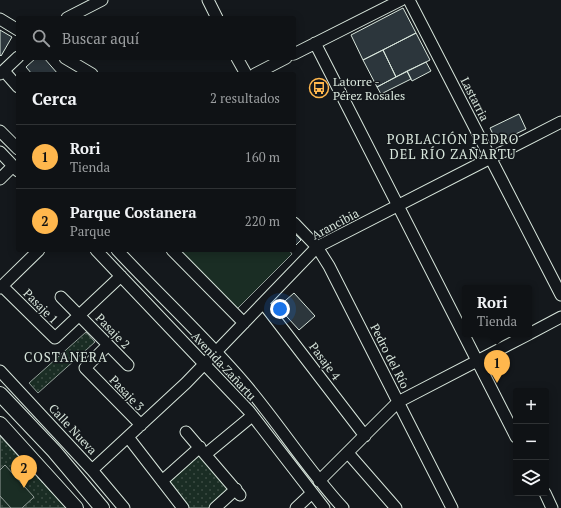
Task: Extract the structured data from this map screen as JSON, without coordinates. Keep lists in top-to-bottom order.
{
  "streets": {
    "street": [
      "Lastarria",
      "Arancibia",
      "Pasaje 1",
      "Pasaje 2",
      "Pedro del Río",
      "Pasaje 4",
      "Avenida Zañartu",
      "Pasaje 3",
      "Calle Nueva"
    ]
  },
  "crossings": [
    ["Lastarria", "Arancibia"],
    ["Arancibia", "Pedro del Río"],
    ["Arancibia", "Pasaje 4"],
    ["Arancibia", "Avenida Zañartu"],
    ["Arancibia", "Pasaje 3"],
    ["Arancibia", "Calle Nueva"],
    ["Pasaje 1", "Pasaje 2"],
    ["Pasaje 2", "Avenida Zañartu"],
    ["Pasaje 2", "Pasaje 3"]
  ],
  "districts": ["POBLACIÓN PEDRO DEL RÍO ZAÑARTU", "COSTANERA"],
  "places": {
    "bus stop": ["Latorre - Pérez Rosales"]
  },
  "page": {
    "search": "Buscar aquí",
    "heading": ["Cerca", "2 resultados"],
    "list": [
      {
        "mark": "1",
        "name": "Rori",
        "note": "Tienda",
        "value": "160 m"
      },
      {
        "mark": "2",
        "name": "Parque Costanera",
        "note": "Parque",
        "value": "220 m"
      }
    ],
    "popup": ["Rori", "Tienda"],
    "pins": ["1", "2"],
    "map_buttons": ["+", "−"]
  }
}
